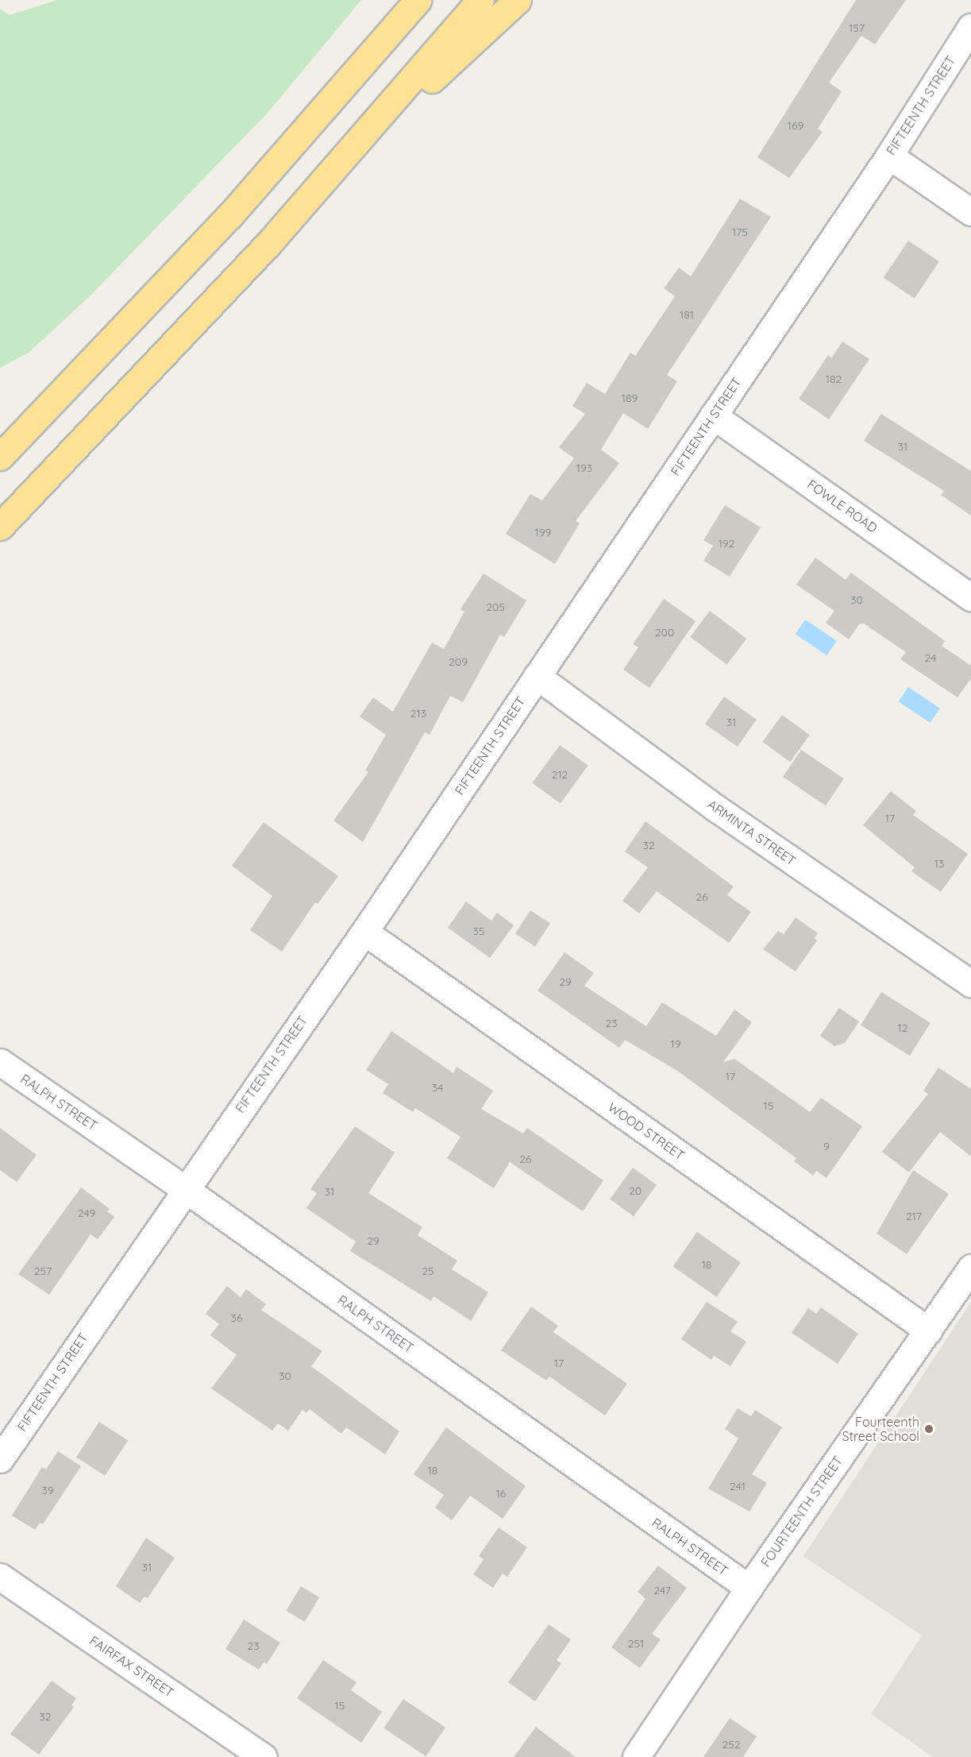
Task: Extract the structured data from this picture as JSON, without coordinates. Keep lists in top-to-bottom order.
{
  "streets": {
    "street": [
      "FIFTEENTH STREET",
      "FOWLE ROAD",
      "ARMINTA STREET",
      "RALPH STREET",
      "WOOD STREET",
      "FOURTEENTH STREET",
      "FAIRFAX STREET"
    ]
  },
  "crossings": [
    ["FIFTEENTH STREET", "FOWLE ROAD"],
    ["FIFTEENTH STREET", "ARMINTA STREET"],
    ["FIFTEENTH STREET", "RALPH STREET"],
    ["FIFTEENTH STREET", "WOOD STREET"],
    ["RALPH STREET", "FOURTEENTH STREET"],
    ["WOOD STREET", "FOURTEENTH STREET"]
  ],
  "places": ["Fourteenth Street School"],
  "house_numbers": [
    "157",
    "169",
    "175",
    "181",
    "182",
    "189",
    "31",
    "193",
    "199",
    "192",
    "30",
    "205",
    "200",
    "24",
    "209",
    "213",
    "31",
    "212",
    "17",
    "32",
    "13",
    "26",
    "35",
    "29",
    "23",
    "12",
    "19",
    "17",
    "34",
    "15",
    "9",
    "26",
    "20",
    "31",
    "249",
    "217",
    "29",
    "18",
    "257",
    "25",
    "36",
    "17",
    "30",
    "18",
    "241",
    "39",
    "16",
    "31",
    "247",
    "251",
    "23",
    "15",
    "32",
    "252"
  ]
}
